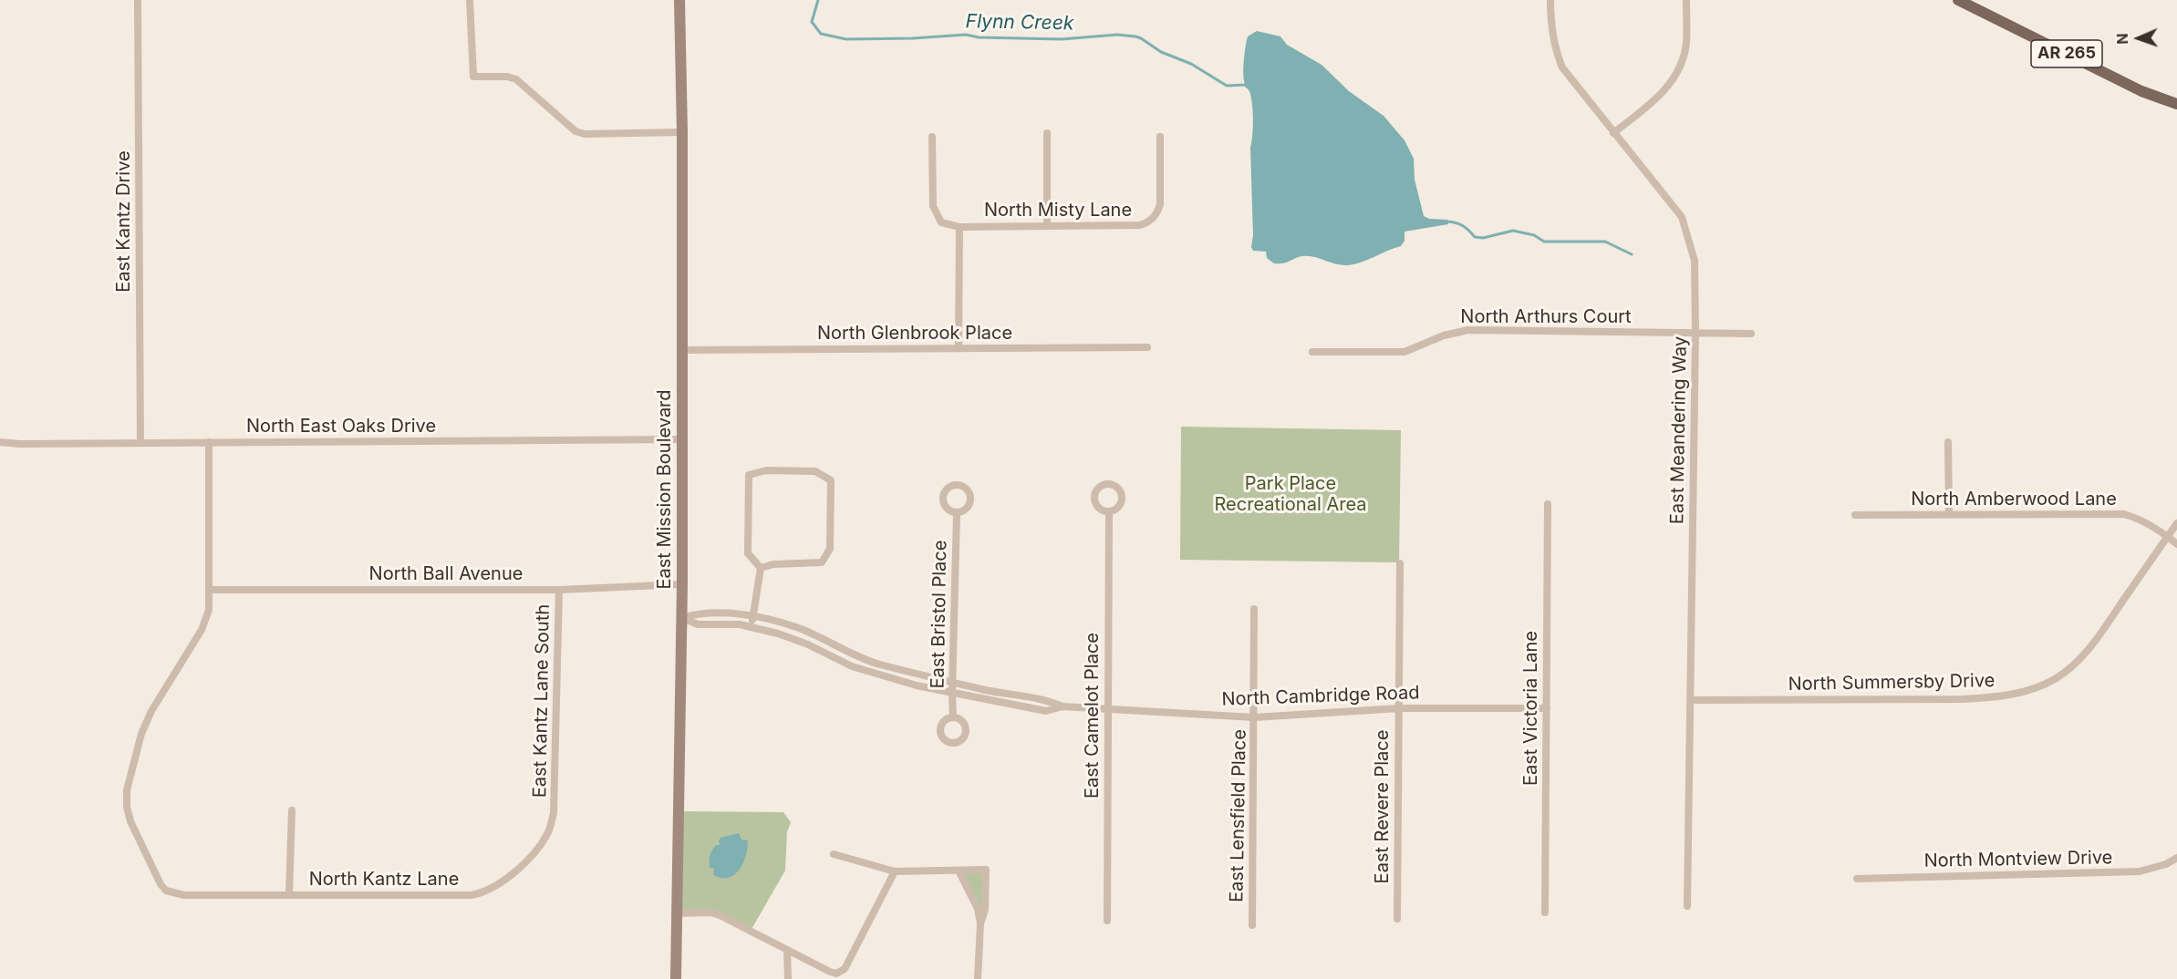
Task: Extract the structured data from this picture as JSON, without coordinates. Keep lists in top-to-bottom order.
{
  "streets": {
    "main road": ["AR 265", "East Mission Boulevard"],
    "street": [
      "North Misty Lane",
      "East Kantz Drive",
      "North Arthurs Court",
      "North Glenbrook Place",
      "North East Oaks Drive",
      "East Meandering Way",
      "North Amberwood Lane",
      "North Ball Avenue",
      "East Bristol Place",
      "North Summersby Drive",
      "North Cambridge Road",
      "East Kantz Lane South",
      "East Victoria Lane",
      "East Camelot Place",
      "East Revere Place",
      "East Lensfield Place",
      "North Montview Drive",
      "North Kantz Lane"
    ]
  },
  "crossings": [
    ["East Kantz Drive", "North East Oaks Drive"],
    ["North Arthurs Court", "East Meandering Way"],
    ["North Glenbrook Place", "East Mission Boulevard"],
    ["North East Oaks Drive", "East Mission Boulevard"],
    ["East Meandering Way", "North Summersby Drive"],
    ["East Mission Boulevard", "North Ball Avenue"],
    ["East Mission Boulevard", "North Cambridge Road"],
    ["North Amberwood Lane", "North Summersby Drive"],
    ["North Ball Avenue", "East Kantz Lane South"],
    ["North Ball Avenue", "North Kantz Lane"],
    ["East Bristol Place", "North Cambridge Road"],
    ["North Cambridge Road", "East Victoria Lane"],
    ["North Cambridge Road", "East Camelot Place"],
    ["North Cambridge Road", "East Revere Place"],
    ["North Cambridge Road", "East Lensfield Place"],
    ["East Kantz Lane South", "North Kantz Lane"]
  ],
  "water": ["Flynn Creek"],
  "parks": ["Park Place Recreational Area"],
  "north": "left"
}
